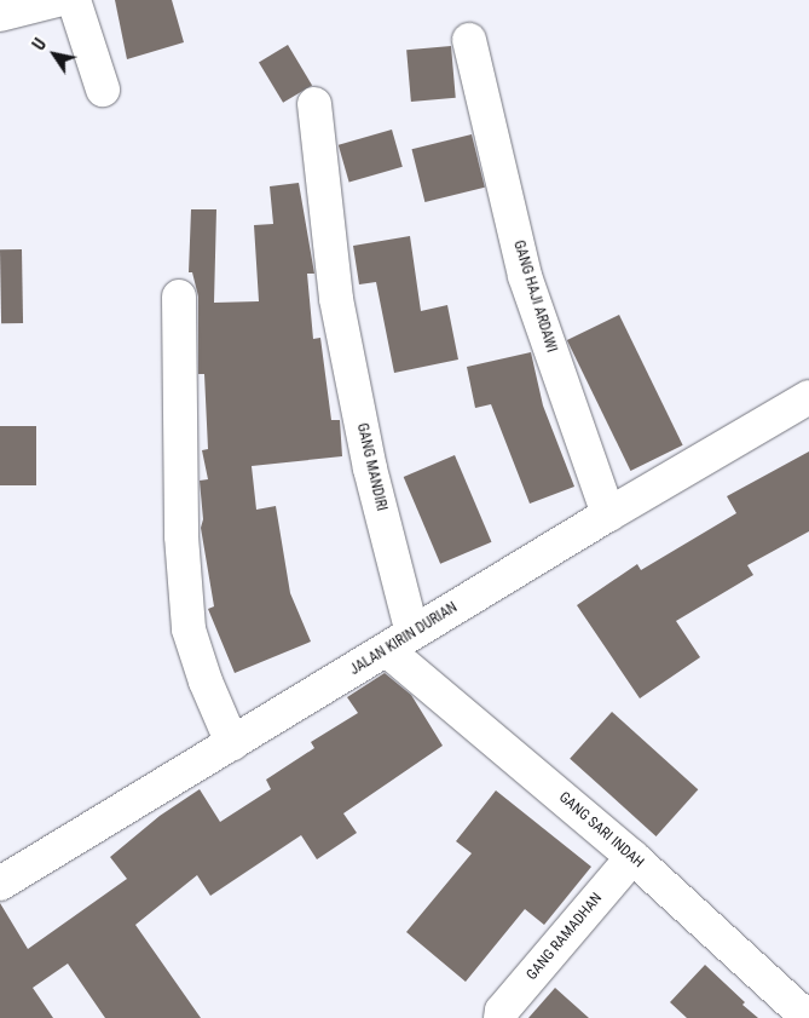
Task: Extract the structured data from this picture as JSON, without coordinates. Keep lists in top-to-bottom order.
{
  "streets": {
    "street": [
      "GANG HAJI ARDAWI",
      "GANG MANDIRI",
      "JALAN KIRIN DURIAN",
      "GANG SARI INDAH",
      "GANG RAMADHAN"
    ]
  },
  "crossings": [
    ["GANG HAJI ARDAWI", "JALAN KIRIN DURIAN"],
    ["GANG MANDIRI", "JALAN KIRIN DURIAN"],
    ["GANG MANDIRI", "GANG SARI INDAH"],
    ["JALAN KIRIN DURIAN", "GANG SARI INDAH"],
    ["GANG SARI INDAH", "GANG RAMADHAN"]
  ],
  "north": "top left"
}
